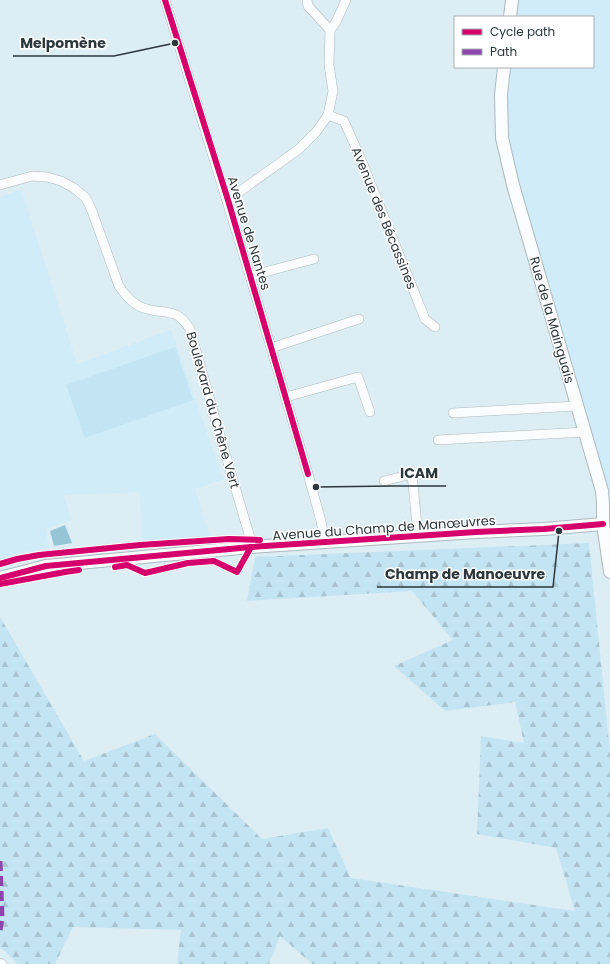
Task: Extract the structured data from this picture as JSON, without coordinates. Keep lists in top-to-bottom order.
{
  "streets": {
    "street": [
      "Avenue des Bécassines",
      "Avenue de Nantes",
      "Rue de la Mainguais",
      "Boulevard du Chêne Vert",
      "Avenue du Champ de Manœuvres"
    ]
  },
  "crossings": [
    ["Avenue de Nantes", "Avenue du Champ de Manœuvres"],
    ["Rue de la Mainguais", "Avenue du Champ de Manœuvres"],
    ["Boulevard du Chêne Vert", "Avenue du Champ de Manœuvres"]
  ],
  "places": ["Melpomène", "ICAM", "Champ de Manoeuvre"],
  "legend": ["Cycle path", "Path"]
}
